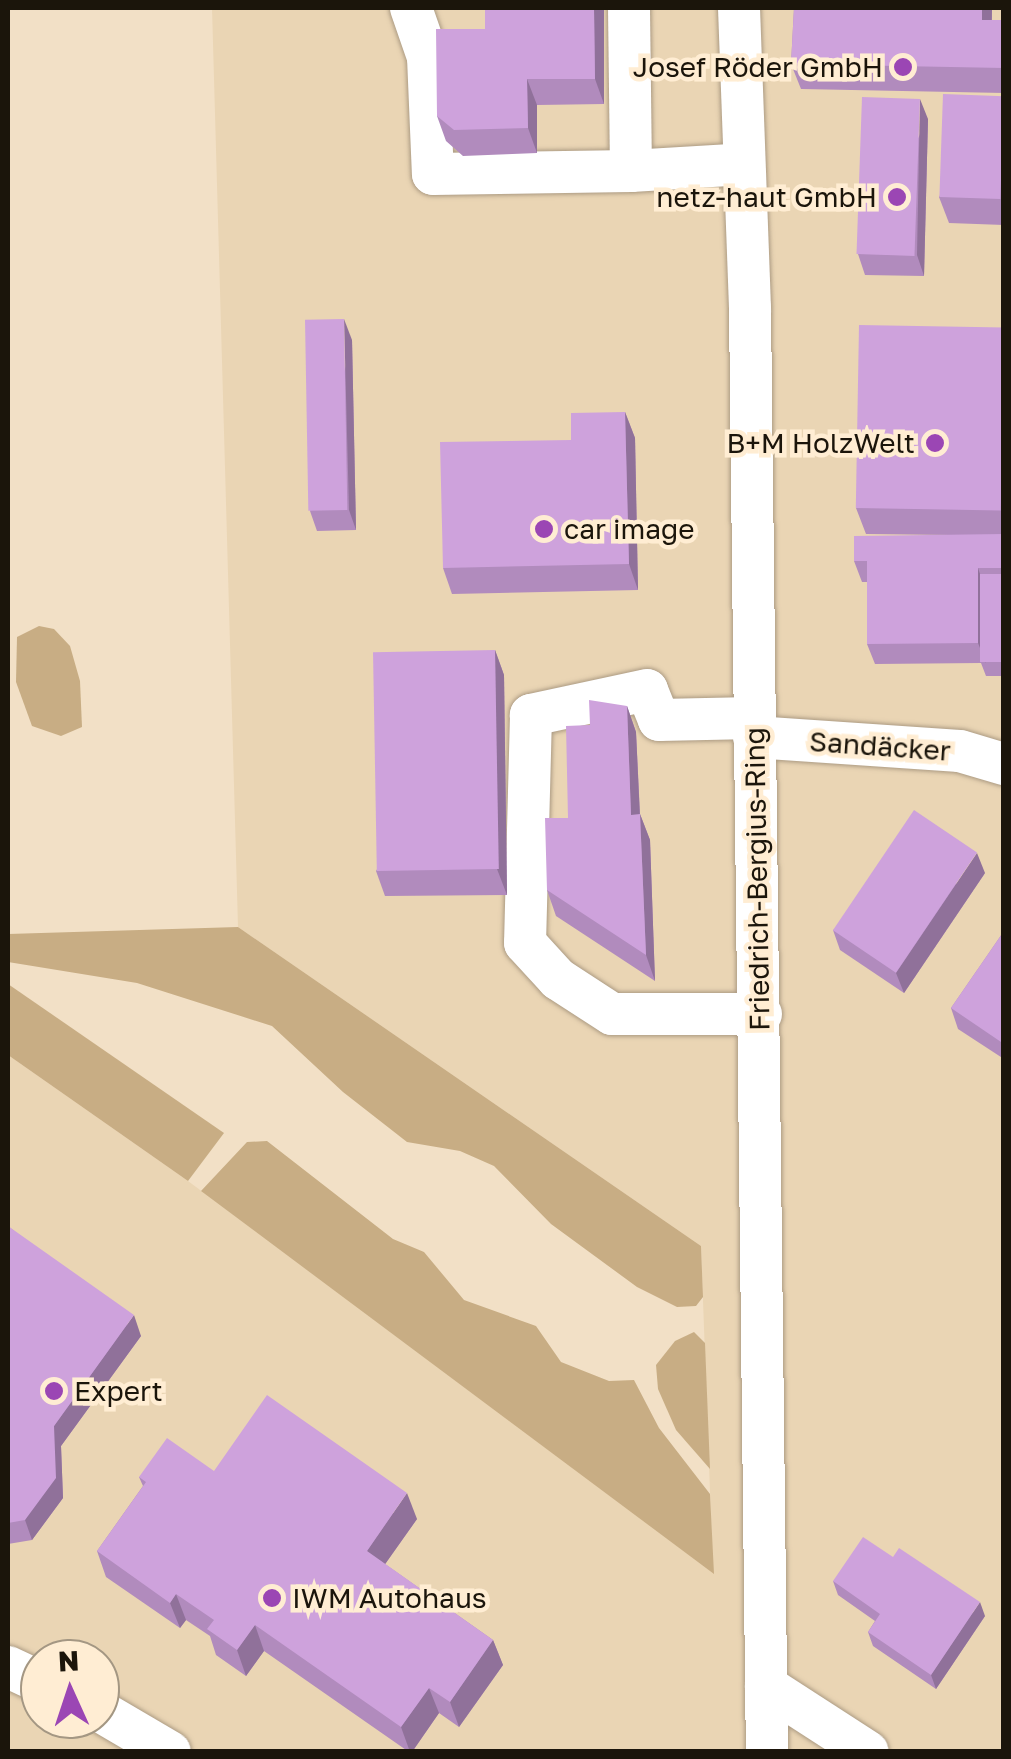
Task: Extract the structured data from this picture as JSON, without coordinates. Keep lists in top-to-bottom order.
{
  "streets": {
    "street": ["Sandäcker", "Friedrich-Bergius-Ring"]
  },
  "crossings": [
    ["Sandäcker", "Friedrich-Bergius-Ring"]
  ],
  "places": [
    "Josef Röder GmbH",
    "netz-haut GmbH",
    "B+M HolzWelt",
    "car image",
    "Expert",
    "IWM Autohaus"
  ],
  "north": "top"
}
